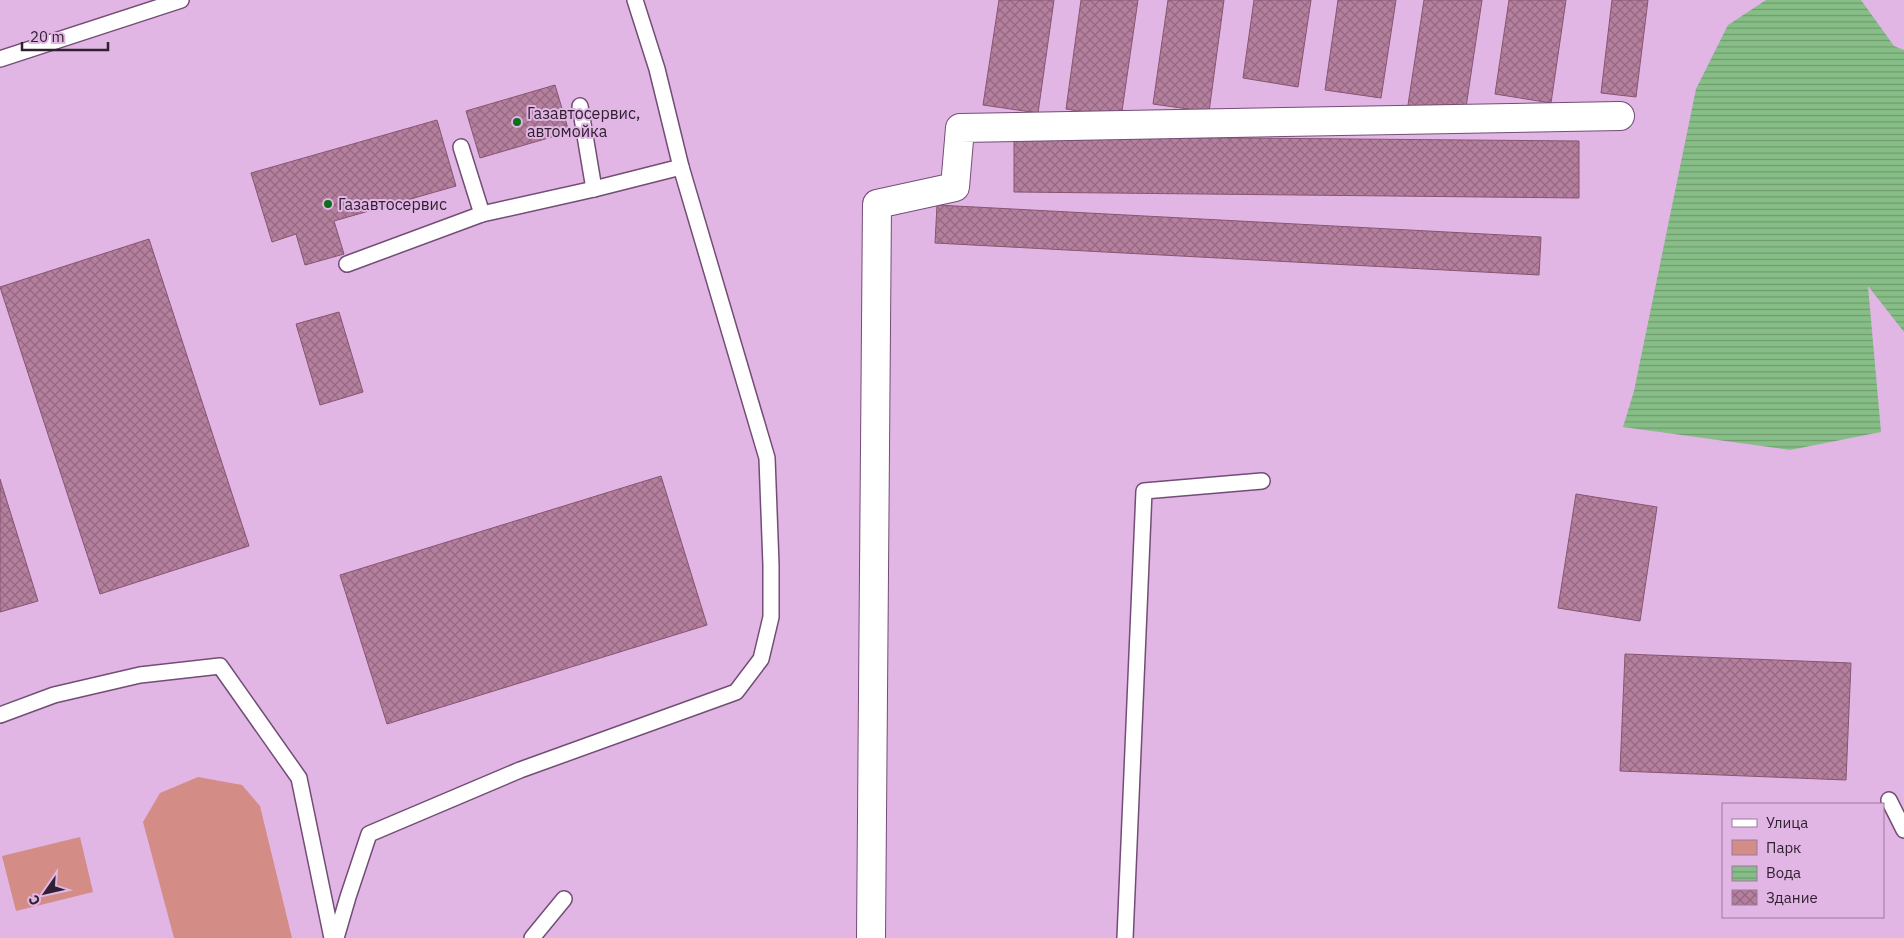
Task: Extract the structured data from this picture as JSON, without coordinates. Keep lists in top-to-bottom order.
{
  "places": ["Газавтосервис, автомойка", "Газавтосервис"],
  "legend": [
    "Улица",
    "Парк",
    "Вода",
    "Здание"
  ],
  "scale_bar": "20 m",
  "north": "bottom left"
}
